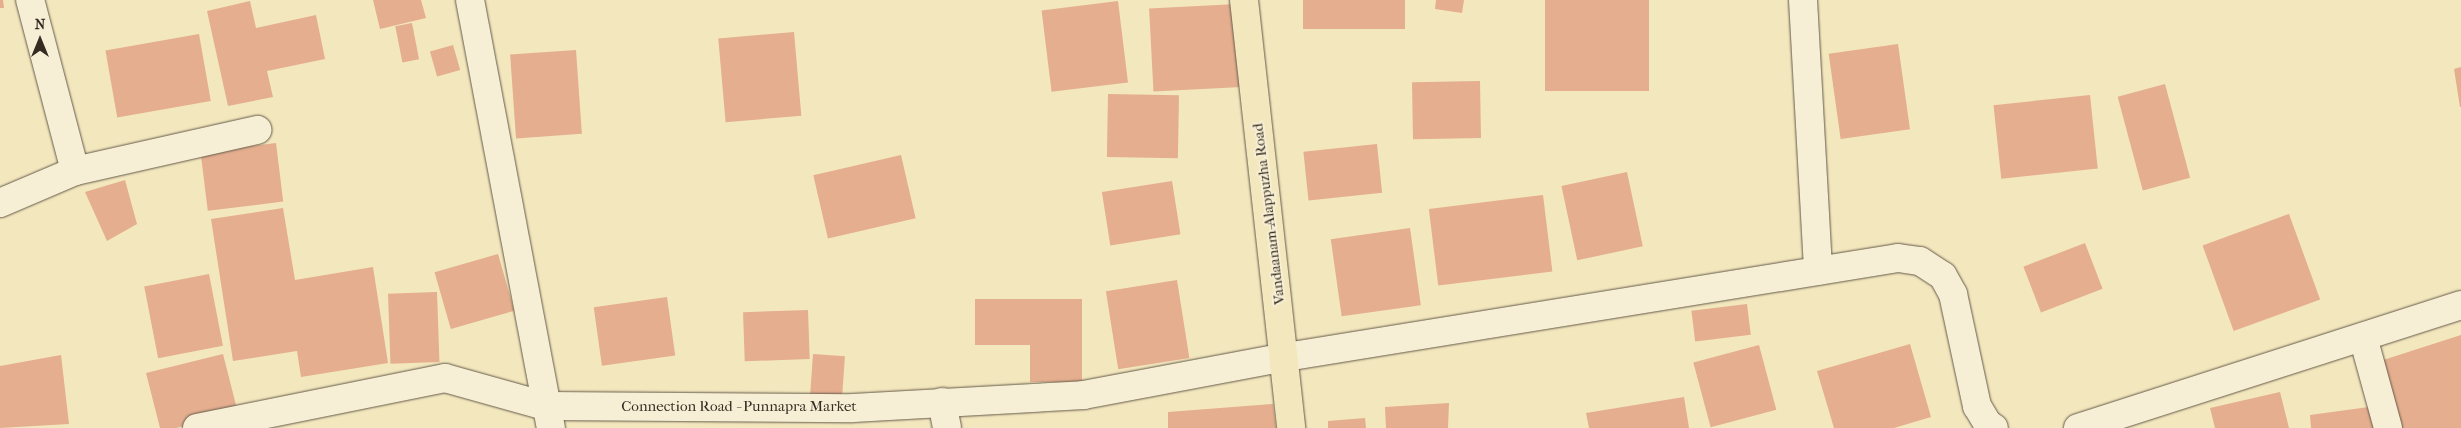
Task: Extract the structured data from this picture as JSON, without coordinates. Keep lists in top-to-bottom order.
{
  "streets": {
    "main road": ["Vandaanam-Alappuzha Road"],
    "street": ["Connection Road - Punnapra Market"]
  },
  "crossings": [
    ["Vandaanam-Alappuzha Road", "Connection Road - Punnapra Market"]
  ],
  "north": "top"
}
